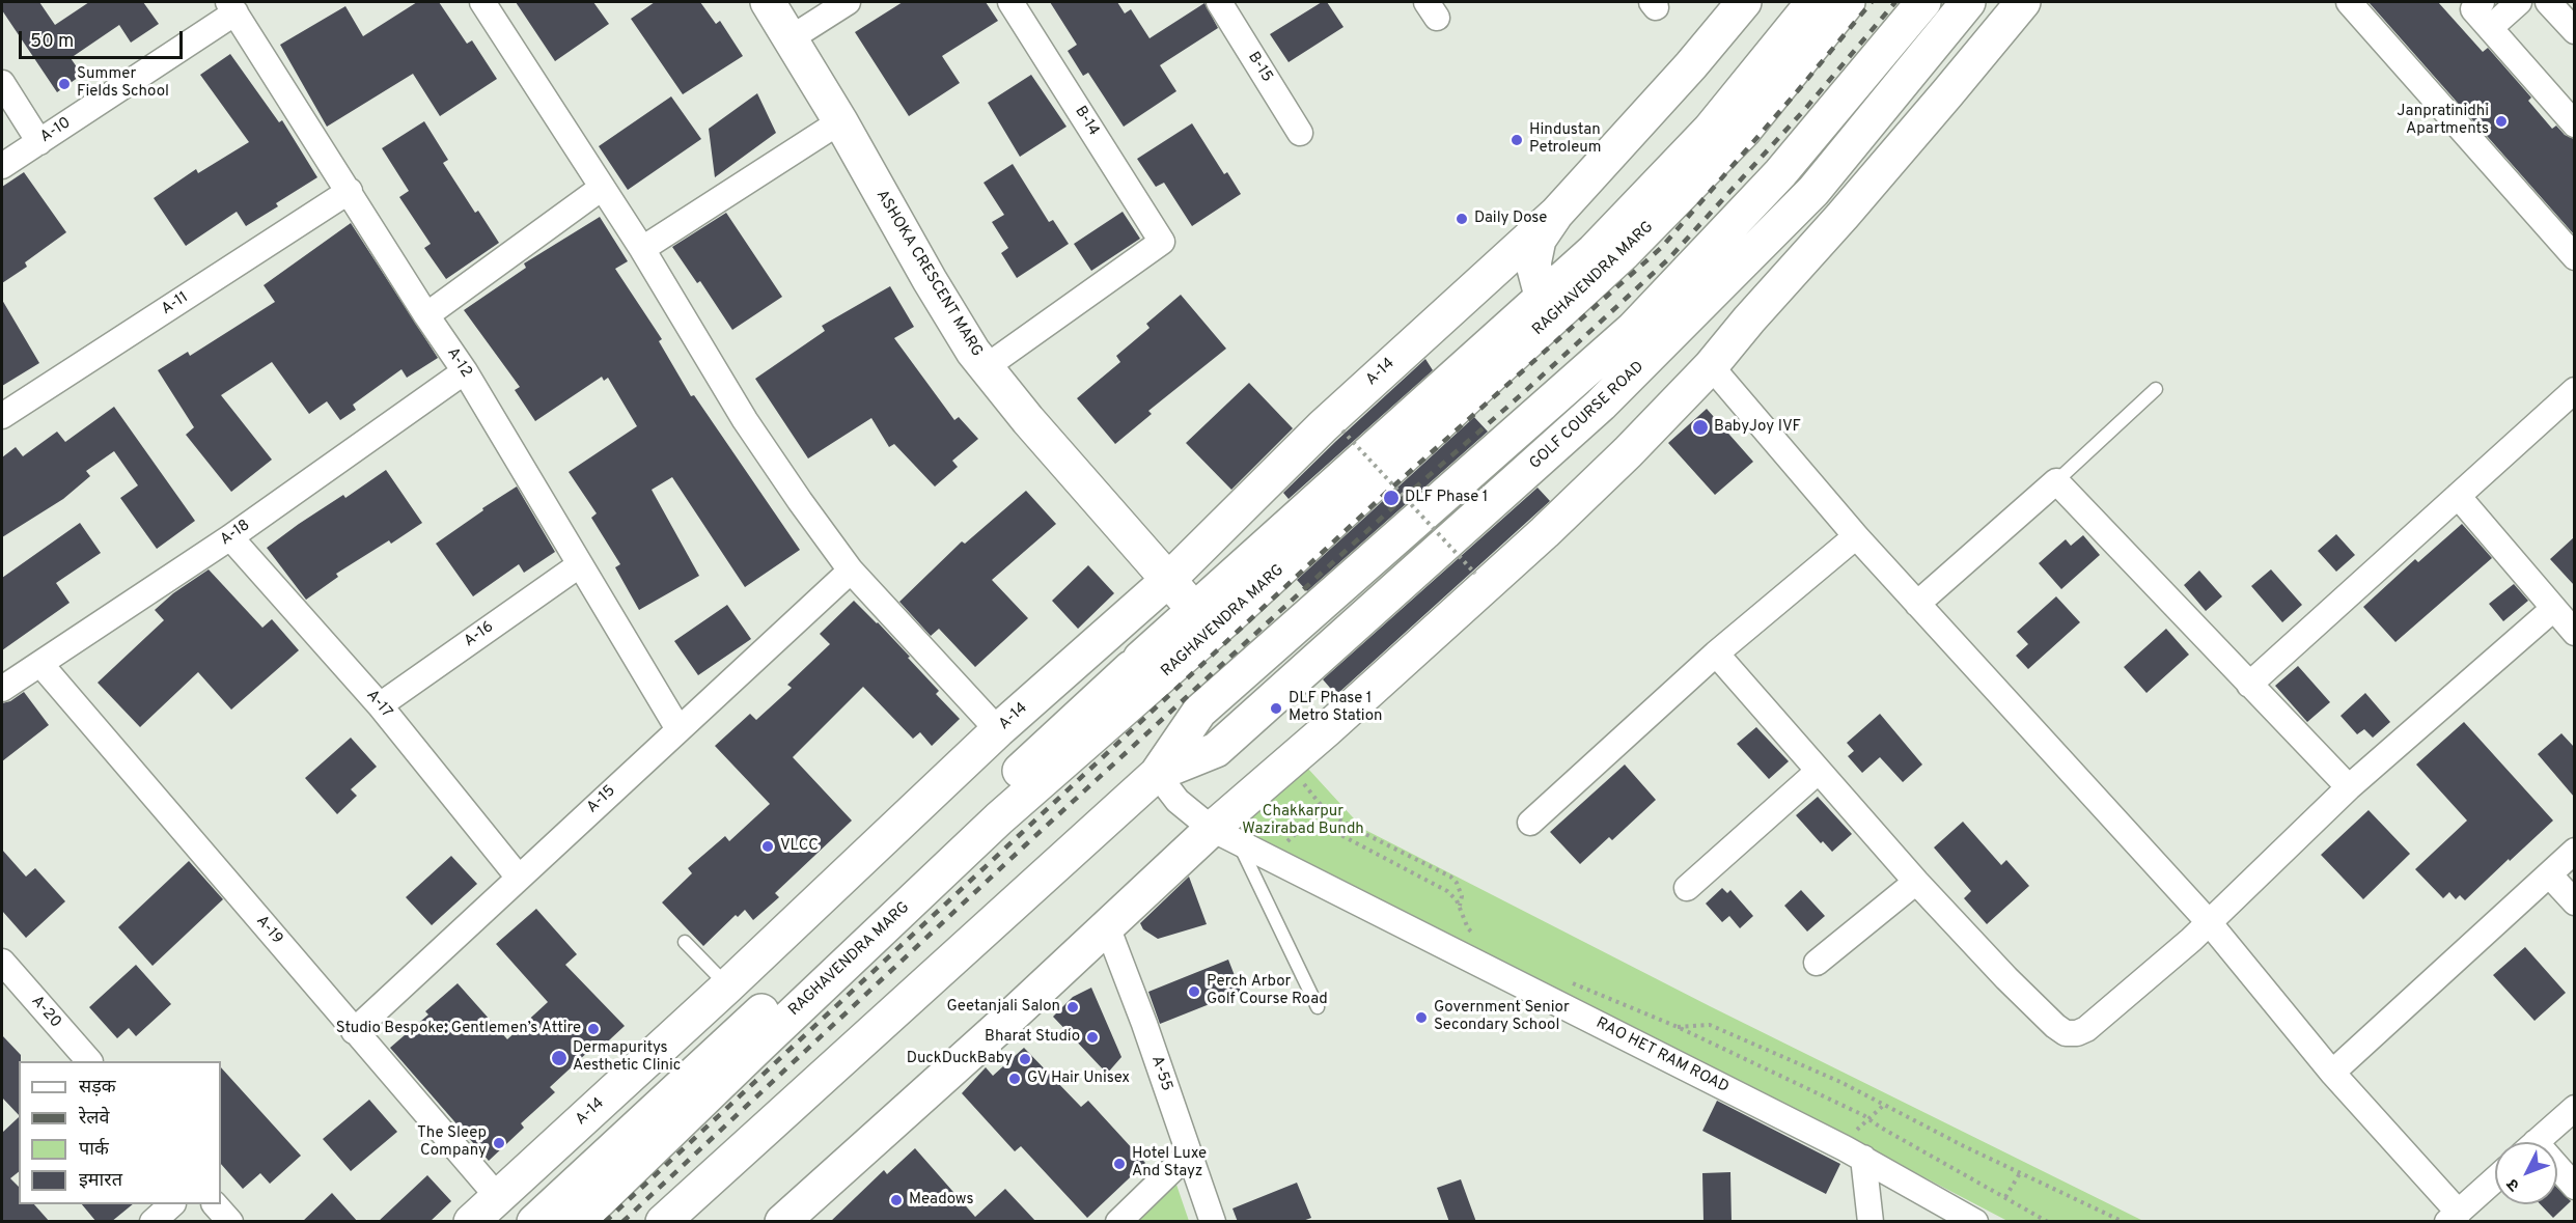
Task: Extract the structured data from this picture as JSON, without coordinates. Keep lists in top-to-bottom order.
{
  "streets": {
    "street": [
      "B-15",
      "B-14",
      "A-10",
      "ASHOKA CRESCENT MARG",
      "RAGHAVENDRA MARG",
      "A-11",
      "A-12",
      "A-14",
      "GOLF COURSE ROAD",
      "A-18",
      "A-16",
      "A-17",
      "A-15",
      "A-19",
      "A-20",
      "RAO HET RAM ROAD",
      "A-55"
    ]
  },
  "crossings": [
    ["B-14", "ASHOKA CRESCENT MARG"],
    ["A-10", "A-12"],
    ["ASHOKA CRESCENT MARG", "A-14"],
    ["A-11", "A-12"],
    ["A-12", "A-18"],
    ["A-12", "A-16"],
    ["A-12", "A-15"],
    ["A-14", "A-19"],
    ["GOLF COURSE ROAD", "RAO HET RAM ROAD"],
    ["A-18", "A-17"],
    ["A-18", "A-19"],
    ["A-16", "A-17"],
    ["A-17", "A-15"],
    ["A-15", "A-19"]
  ],
  "parks": ["Chakkarpur Wazirabad Bundh"],
  "places": [
    "Summer Fields School",
    "Janpratinidhi Apartments",
    "Hindustan Petroleum",
    "Daily Dose",
    "BabyJoy IVF",
    "DLF Phase 1",
    "DLF Phase 1 Metro Station",
    "VLCC",
    "Perch Arbor Golf Course Road",
    "Geetanjali Salon",
    "Government Senior Secondary School",
    "Studio Bespoke: Gentlemen’s Attire",
    "Bharat Studio",
    "Dermapuritys Aesthetic Clinic",
    "DuckDuckBaby",
    "GV Hair Unisex",
    "The Sleep Company",
    "Hotel Luxe And Stayz",
    "Meadows"
  ],
  "legend": [
    "सड़क",
    "रेलवे",
    "पार्क",
    "इमारत"
  ],
  "scale_bar": "50 m",
  "north": "bottom left"
}
